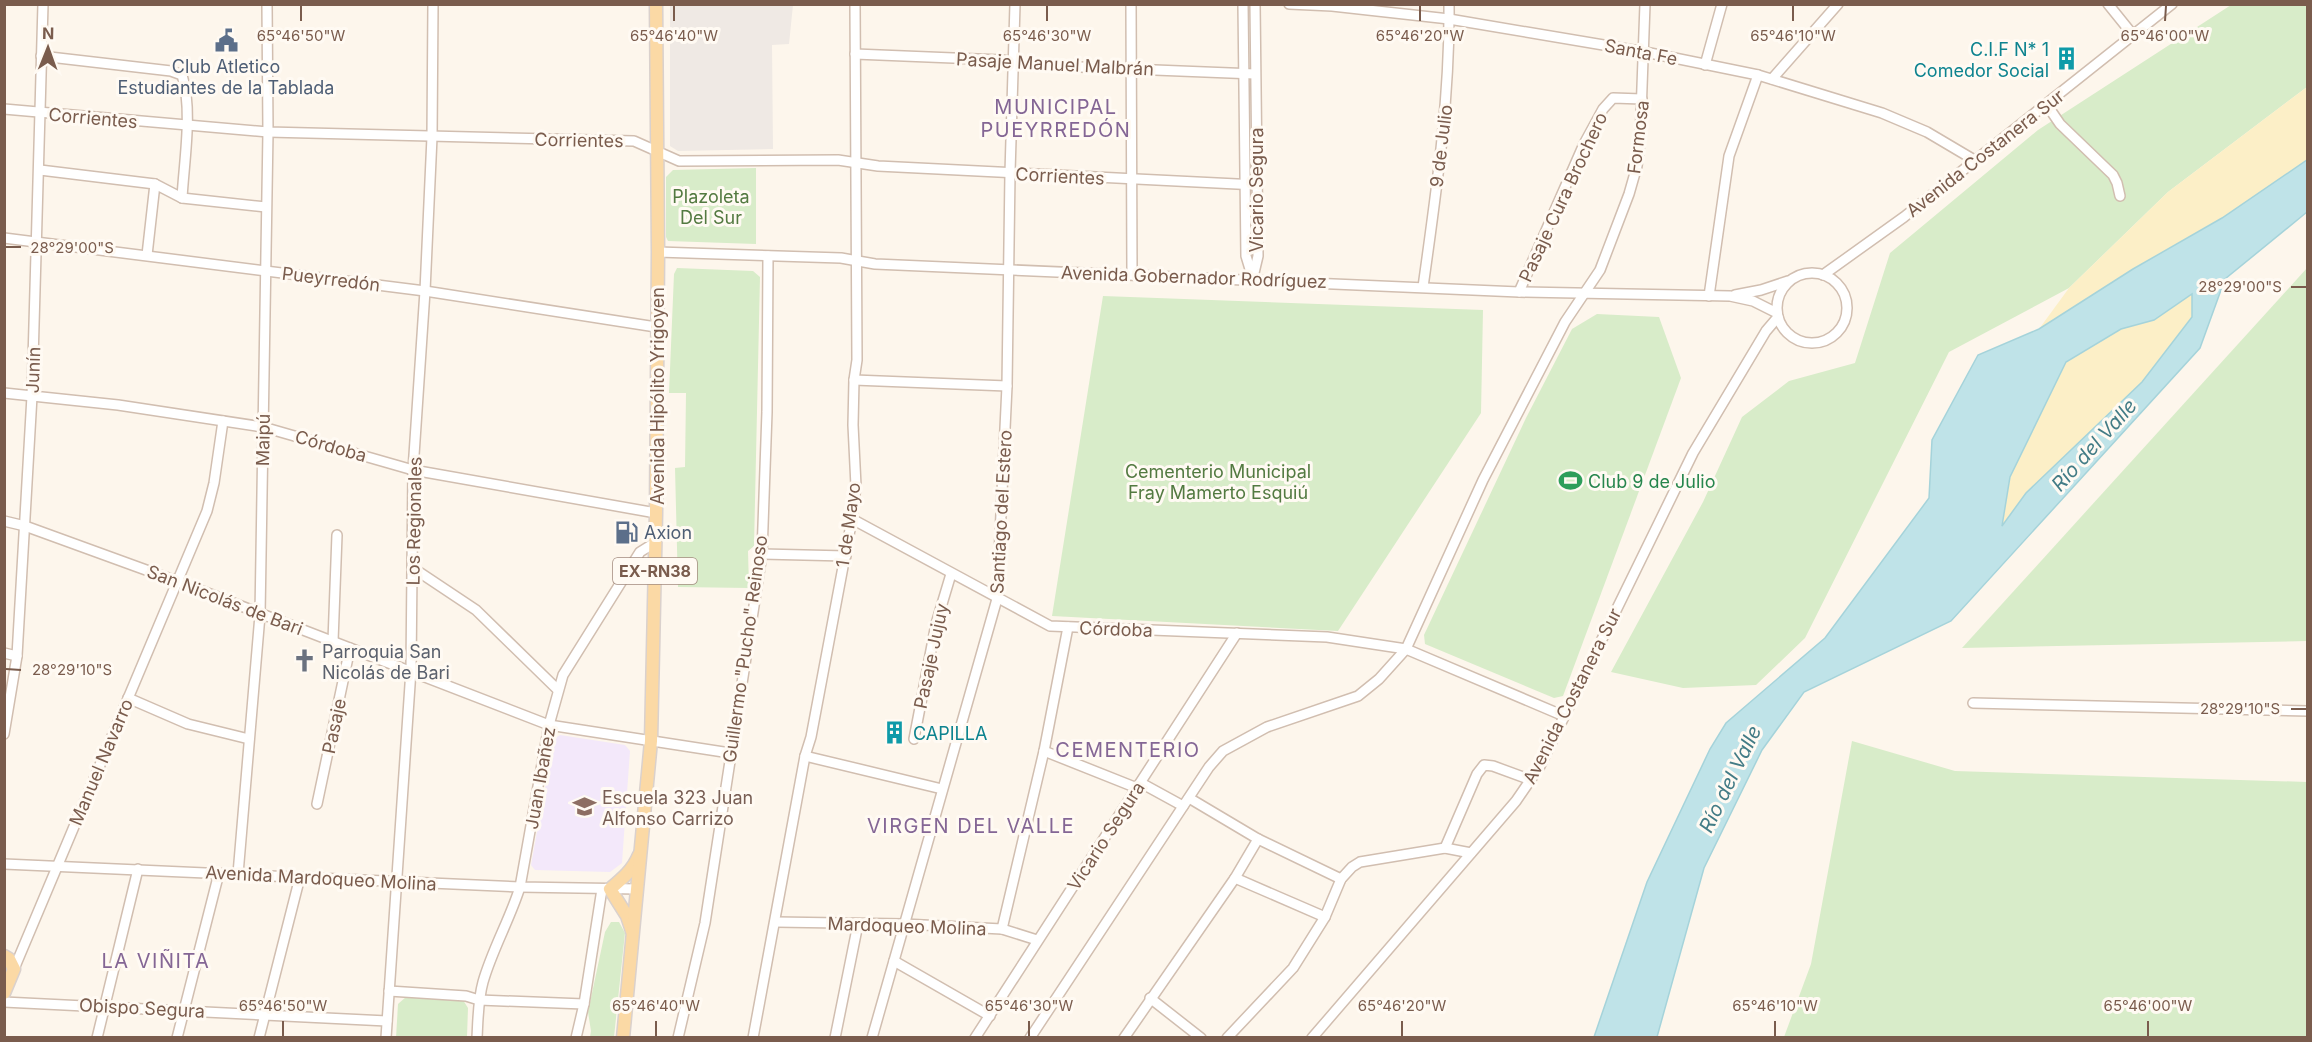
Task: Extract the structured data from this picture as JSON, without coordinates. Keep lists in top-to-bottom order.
{
  "streets": {
    "main road": ["Avenida Hipólito Yrigoyen", "EX-RN38"],
    "street": [
      "Santa Fe",
      "Pasaje Manuel Malbrán",
      "Corrientes",
      "Formosa",
      "9 de Julio",
      "Avenida Costanera Sur",
      "Vicario Segura",
      "Pasaje Cura Brochero",
      "Avenida Gobernador Rodríguez",
      "Pueyrredón",
      "Junín",
      "Maipú",
      "Córdoba",
      "Santiago del Estero",
      "Los Regionales",
      "1 de Mayo",
      "San Nicolás de Bari",
      "Guillermo \"Pucho\" Reinoso",
      "Pasaje Jujuy",
      "Pasaje",
      "Manuel Navarro",
      "Juan Ibañez",
      "Avenida Mardoqueo Molina",
      "Mardoqueo Molina",
      "Obispo Segura"
    ]
  },
  "crossings": [
    ["Santa Fe", "Formosa"],
    ["Santa Fe", "9 de Julio"],
    ["Santa Fe", "Avenida Costanera Sur"],
    ["Pasaje Manuel Malbrán", "Vicario Segura"],
    ["Pasaje Manuel Malbrán", "Santiago del Estero"],
    ["Pasaje Manuel Malbrán", "1 de Mayo"],
    ["Corrientes", "Vicario Segura"],
    ["Corrientes", "Junín"],
    ["Corrientes", "Avenida Hipólito Yrigoyen"],
    ["Corrientes", "Maipú"],
    ["Corrientes", "Santiago del Estero"],
    ["Corrientes", "Los Regionales"],
    ["Corrientes", "1 de Mayo"],
    ["Formosa", "Pasaje Cura Brochero"],
    ["Formosa", "Avenida Gobernador Rodríguez"],
    ["Formosa", "Córdoba"],
    ["9 de Julio", "Avenida Gobernador Rodríguez"],
    ["Avenida Costanera Sur", "Avenida Gobernador Rodríguez"],
    ["Avenida Costanera Sur", "Córdoba"],
    ["Vicario Segura", "Avenida Gobernador Rodríguez"],
    ["Vicario Segura", "Córdoba"],
    ["Vicario Segura", "Mardoqueo Molina"],
    ["Pasaje Cura Brochero", "Avenida Gobernador Rodríguez"],
    ["Avenida Gobernador Rodríguez", "Avenida Hipólito Yrigoyen"],
    ["Avenida Gobernador Rodríguez", "Santiago del Estero"],
    ["Avenida Gobernador Rodríguez", "1 de Mayo"],
    ["Avenida Gobernador Rodríguez", "Guillermo \"Pucho\" Reinoso"],
    ["Pueyrredón", "Junín"],
    ["Pueyrredón", "Avenida Hipólito Yrigoyen"],
    ["Pueyrredón", "Maipú"],
    ["Pueyrredón", "Los Regionales"],
    ["Junín", "Córdoba"],
    ["Junín", "San Nicolás de Bari"],
    ["Avenida Hipólito Yrigoyen", "Córdoba"],
    ["Avenida Hipólito Yrigoyen", "San Nicolás de Bari"],
    ["Avenida Hipólito Yrigoyen", "Juan Ibañez"],
    ["Avenida Hipólito Yrigoyen", "Avenida Mardoqueo Molina"],
    ["Maipú", "Córdoba"],
    ["Maipú", "San Nicolás de Bari"],
    ["Maipú", "Avenida Mardoqueo Molina"],
    ["Córdoba", "Santiago del Estero"],
    ["Córdoba", "Los Regionales"],
    ["Córdoba", "1 de Mayo"],
    ["Córdoba", "Pasaje Jujuy"],
    ["Córdoba", "Manuel Navarro"],
    ["Santiago del Estero", "Mardoqueo Molina"],
    ["Los Regionales", "San Nicolás de Bari"],
    ["Los Regionales", "Avenida Mardoqueo Molina"],
    ["Los Regionales", "Obispo Segura"],
    ["1 de Mayo", "Mardoqueo Molina"],
    ["San Nicolás de Bari", "Guillermo \"Pucho\" Reinoso"],
    ["San Nicolás de Bari", "Pasaje"],
    ["San Nicolás de Bari", "Manuel Navarro"],
    ["San Nicolás de Bari", "Juan Ibañez"],
    ["Manuel Navarro", "Avenida Mardoqueo Molina"],
    ["Juan Ibañez", "Avenida Mardoqueo Molina"]
  ],
  "districts": [
    "MUNICIPAL PUEYRREDÓN",
    "CEMENTERIO",
    "VIRGEN DEL VALLE",
    "LA VIÑITA"
  ],
  "water": ["Río del Valle"],
  "parks": ["Plazoleta Del Sur", "Cementerio Municipal Fray Mamerto Esquiú"],
  "places": {
    "public building": ["Club Atletico Estudiantes de la Tablada"],
    "building": ["C.I.F N* 1 Comedor Social", "CAPILLA"],
    "sports": ["Club 9 de Julio"],
    "fuel station": ["Axion"],
    "church": ["Parroquia San Nicolás de Bari"],
    "school or university": ["Escuela 323 Juan Alfonso Carrizo"]
  },
  "north": "top",
  "coordinates": [
    "65°46'50\"W",
    "65°46'40\"W",
    "65°46'30\"W",
    "65°46'20\"W",
    "65°46'10\"W",
    "65°46'00\"W",
    "28°29'00\"S",
    "28°29'10\"S"
  ]
}
